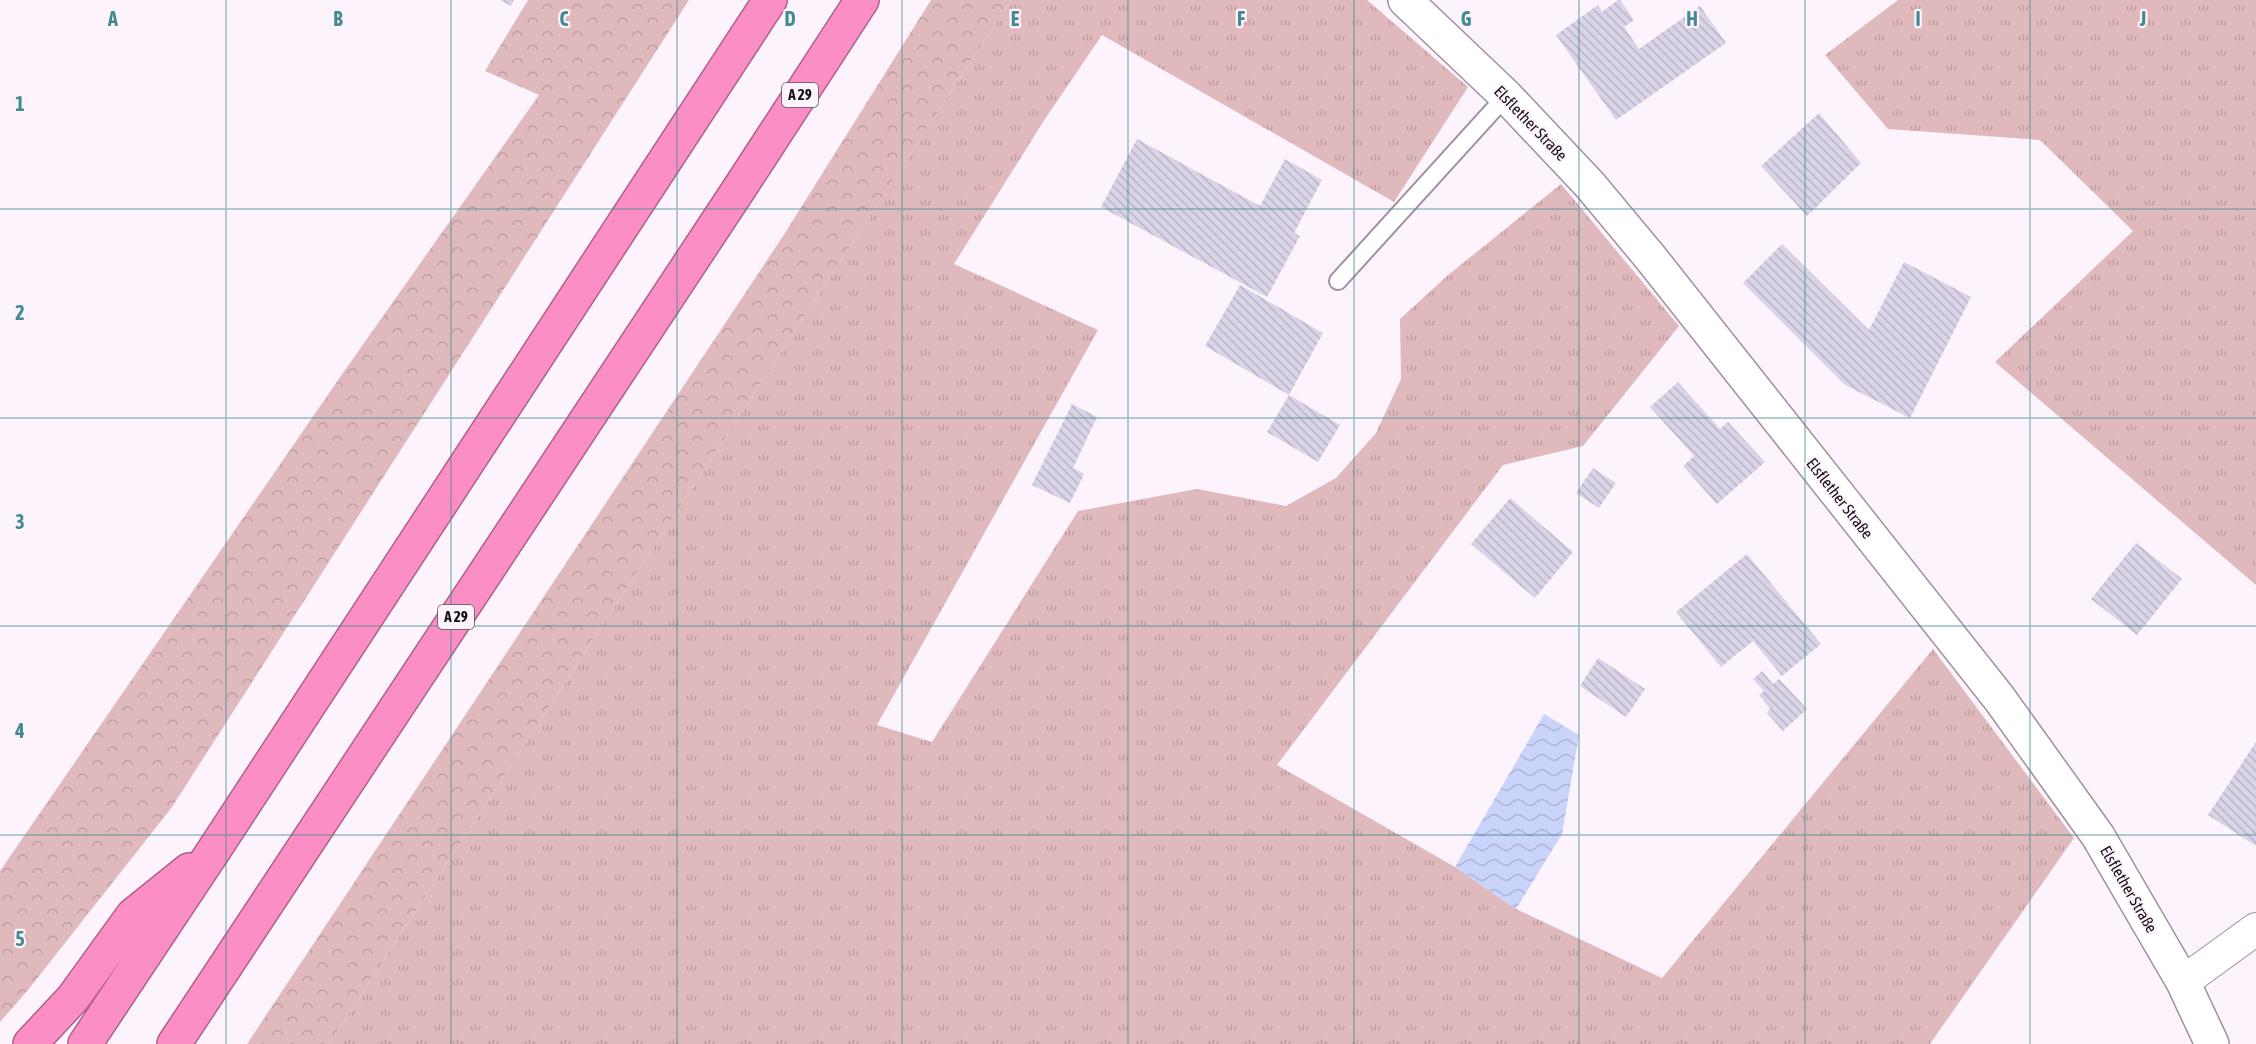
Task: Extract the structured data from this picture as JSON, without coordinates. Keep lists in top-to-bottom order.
{
  "streets": {
    "highway": ["A 29"],
    "main road": ["Elsflether Straße"]
  },
  "grid": {
    "columns": [
      "A",
      "B",
      "C",
      "D",
      "E",
      "F",
      "G",
      "H",
      "I",
      "J"
    ],
    "rows": [
      "1",
      "2",
      "3",
      "4",
      "5"
    ]
  }
}
